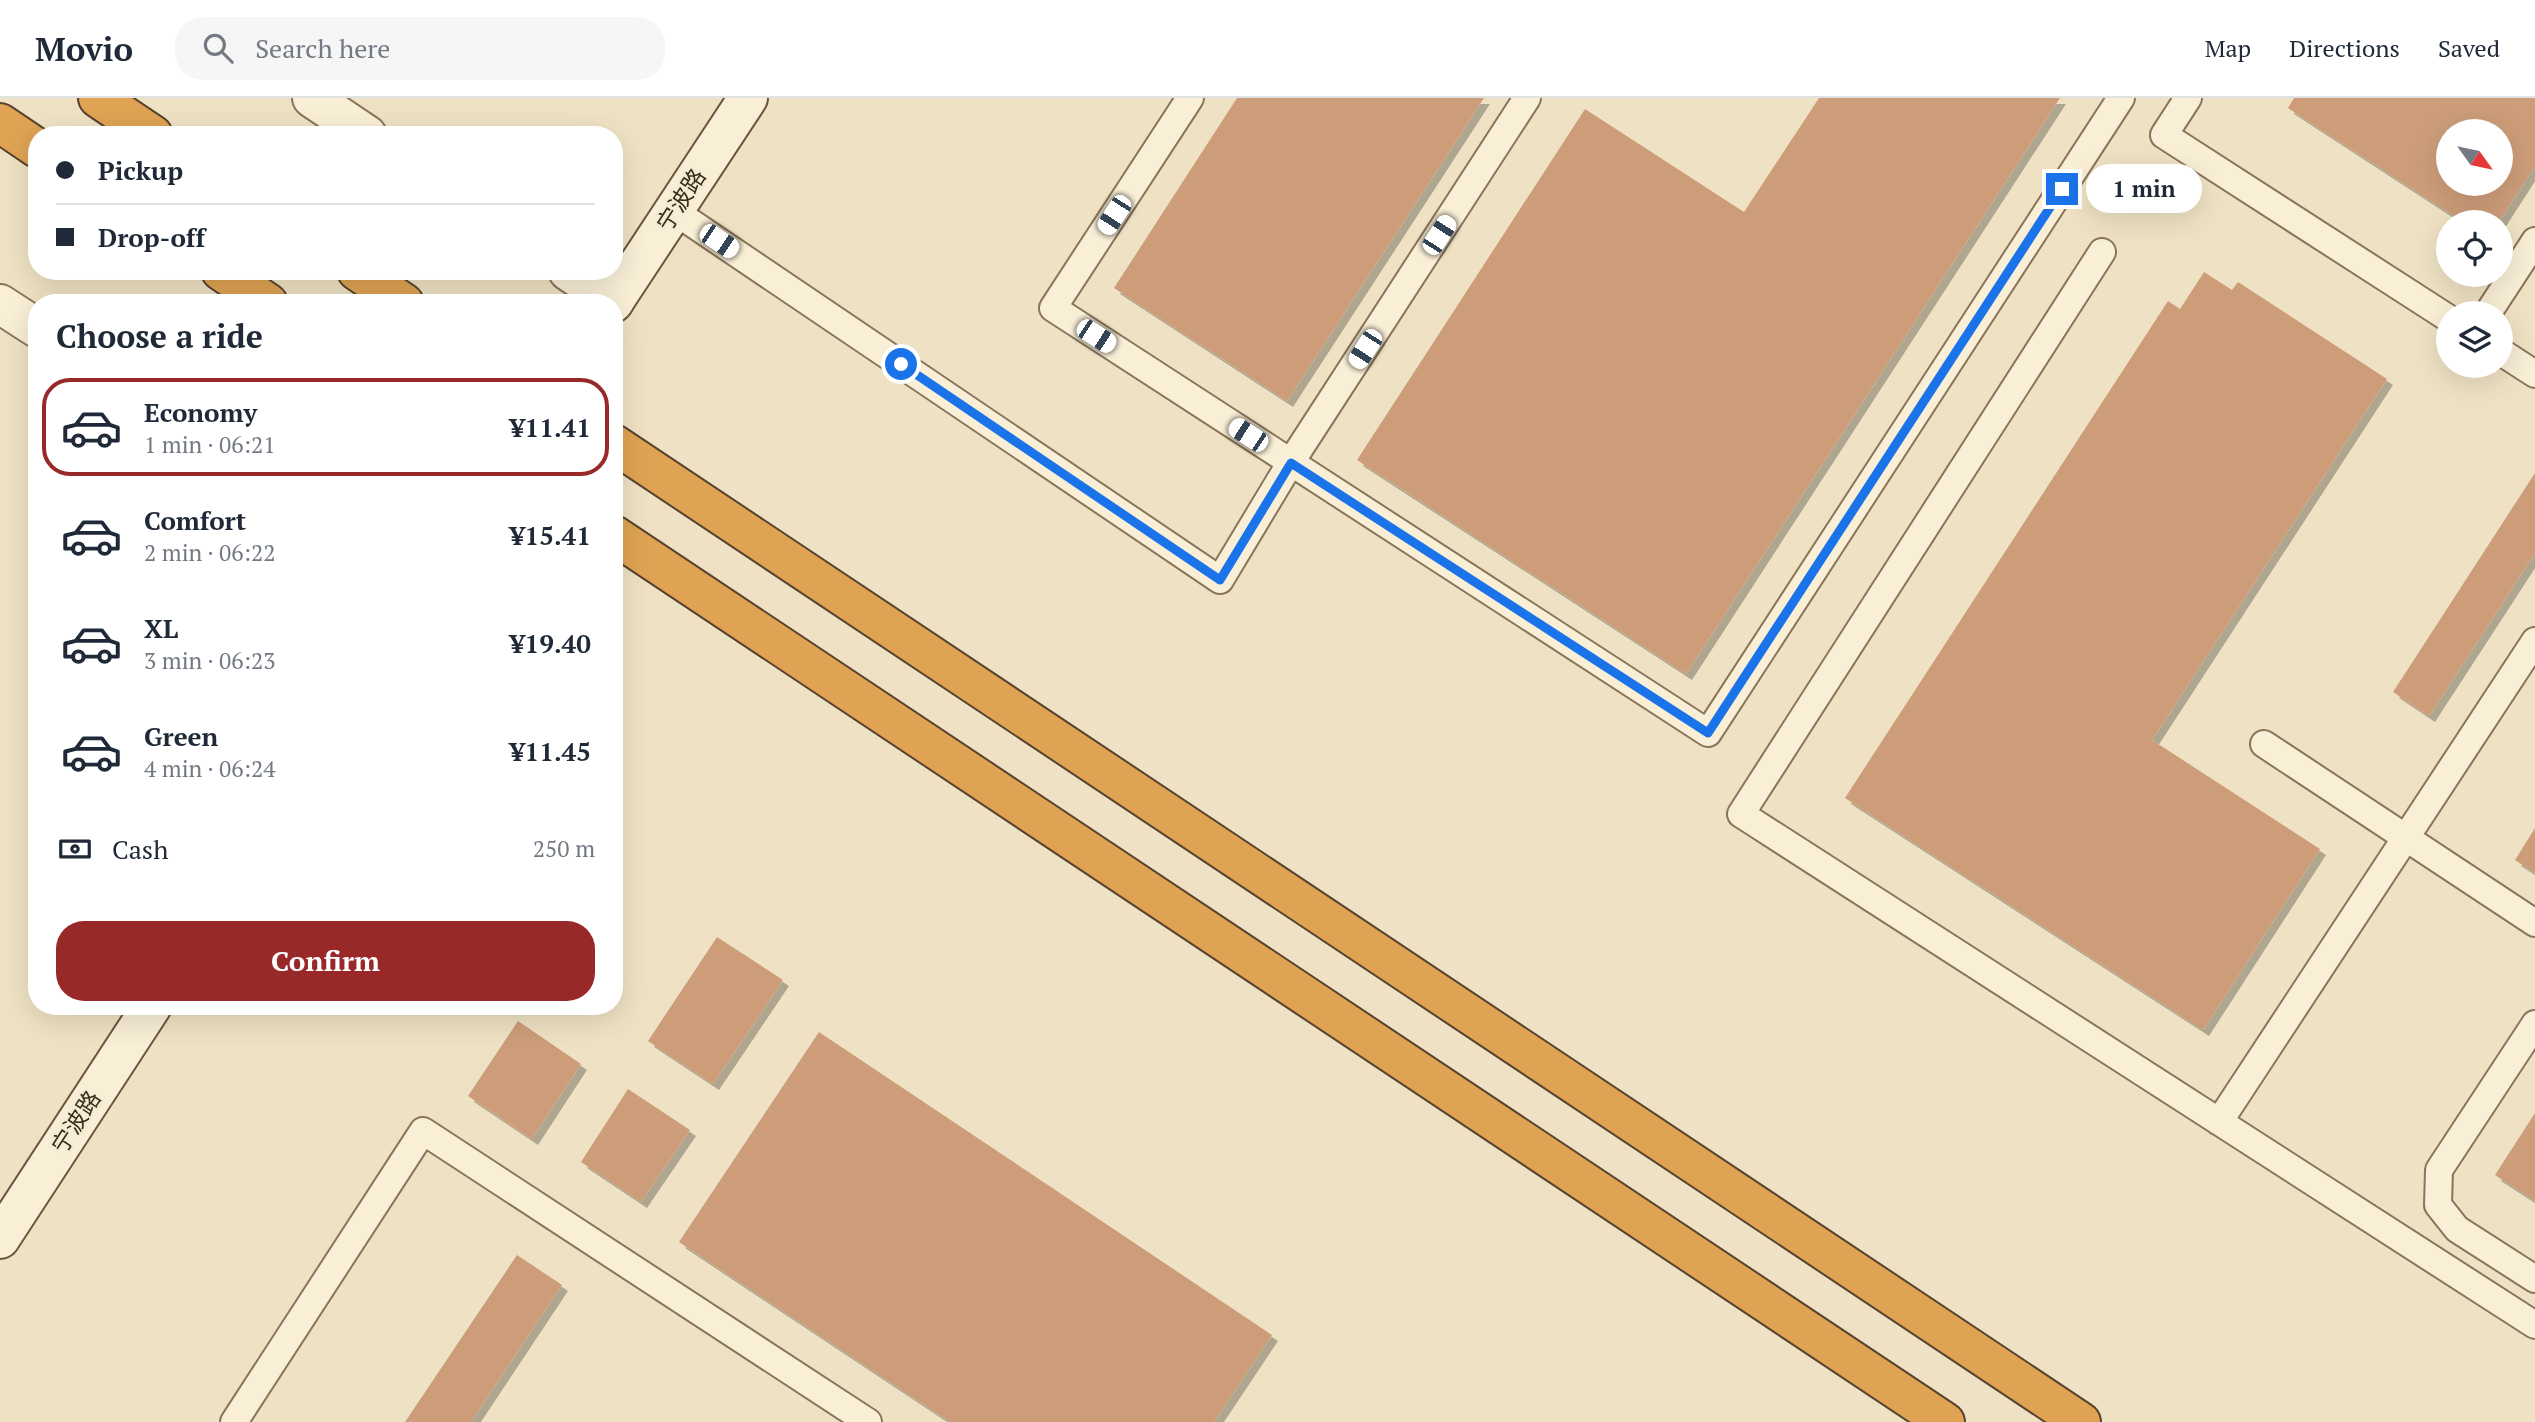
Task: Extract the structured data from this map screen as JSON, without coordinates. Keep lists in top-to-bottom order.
{
  "streets": {
    "street": ["宁波路"]
  },
  "north": "bottom right",
  "page": {
    "header": "Movio",
    "search": "Search here",
    "nav": ["Map", "Directions", "Saved"],
    "banner": ["Pickup", "Drop-off"],
    "bubble": "1 min",
    "heading": "Choose a ride",
    "list": [
      {
        "name": "Economy",
        "note": "1 min · 06:21",
        "value": "¥11.41"
      },
      {
        "name": "Comfort",
        "note": "2 min · 06:22",
        "value": "¥15.41"
      },
      {
        "name": "XL",
        "note": "3 min · 06:23",
        "value": "¥19.40"
      },
      {
        "name": "Green",
        "note": "4 min · 06:24",
        "value": "¥11.45"
      }
    ],
    "pay": ["Cash", "250 m"],
    "buttons": "Confirm"
  }
}
